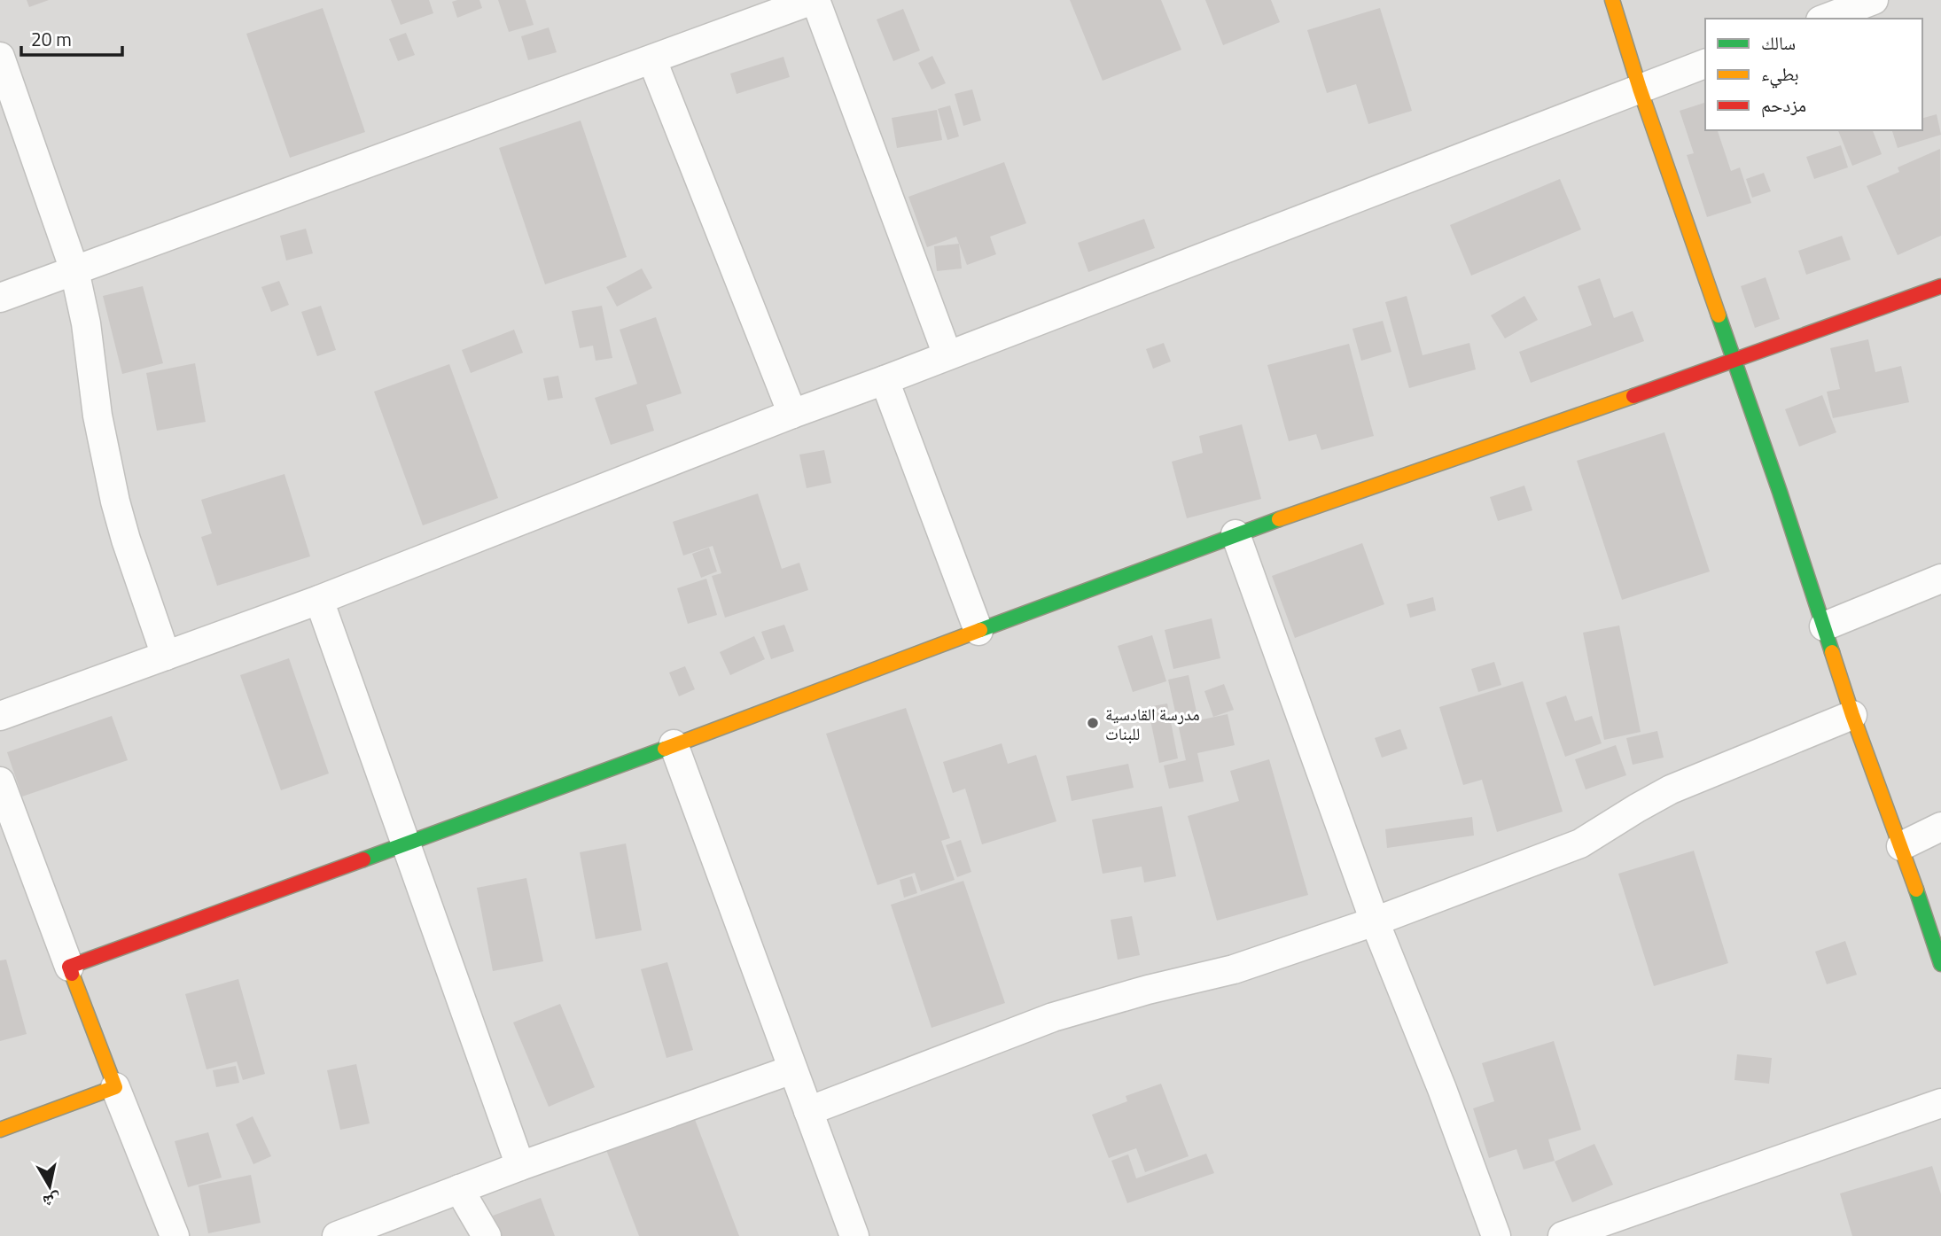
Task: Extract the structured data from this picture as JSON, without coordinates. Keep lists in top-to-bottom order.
{
  "places": ["مدرسة القادسية للبنات"],
  "legend": ["سالك", "بطيء", "مزدحم"],
  "scale_bar": "20 m",
  "north": "bottom"
}
